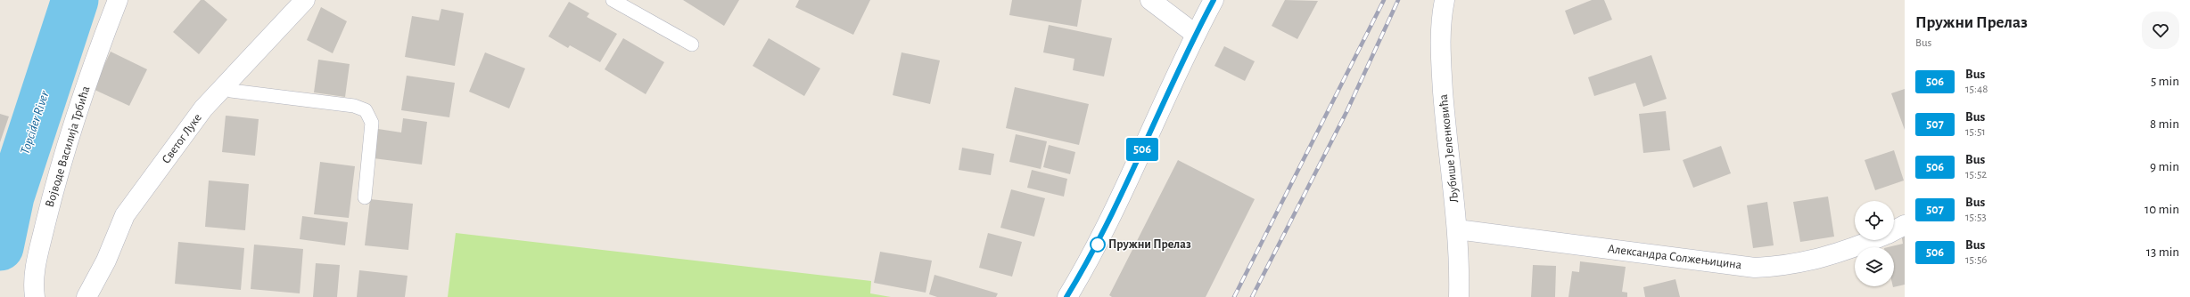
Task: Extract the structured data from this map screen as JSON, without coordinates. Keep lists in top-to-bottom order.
{
  "streets": {
    "street": [
      "Светог Луке",
      "Војводе Василија Трбића",
      "Љубише Јеленковића",
      "Александра Солжењицина"
    ]
  },
  "crossings": [
    ["Љубише Јеленковића", "Александра Солжењицина"]
  ],
  "water": ["Topcider River"],
  "places": ["Пружни Прелаз"],
  "lines": ["bus line 506"],
  "page": {
    "on_map": "506",
    "heading": ["Пружни Прелаз", "Bus"],
    "list": [
      {
        "mark": "506",
        "name": "Bus",
        "note": "15:48",
        "value": "5 min"
      },
      {
        "mark": "507",
        "name": "Bus",
        "note": "15:51",
        "value": "8 min"
      },
      {
        "mark": "506",
        "name": "Bus",
        "note": "15:52",
        "value": "9 min"
      },
      {
        "mark": "507",
        "name": "Bus",
        "note": "15:53",
        "value": "10 min"
      },
      {
        "mark": "506",
        "name": "Bus",
        "note": "15:56",
        "value": "13 min"
      }
    ]
  }
}
